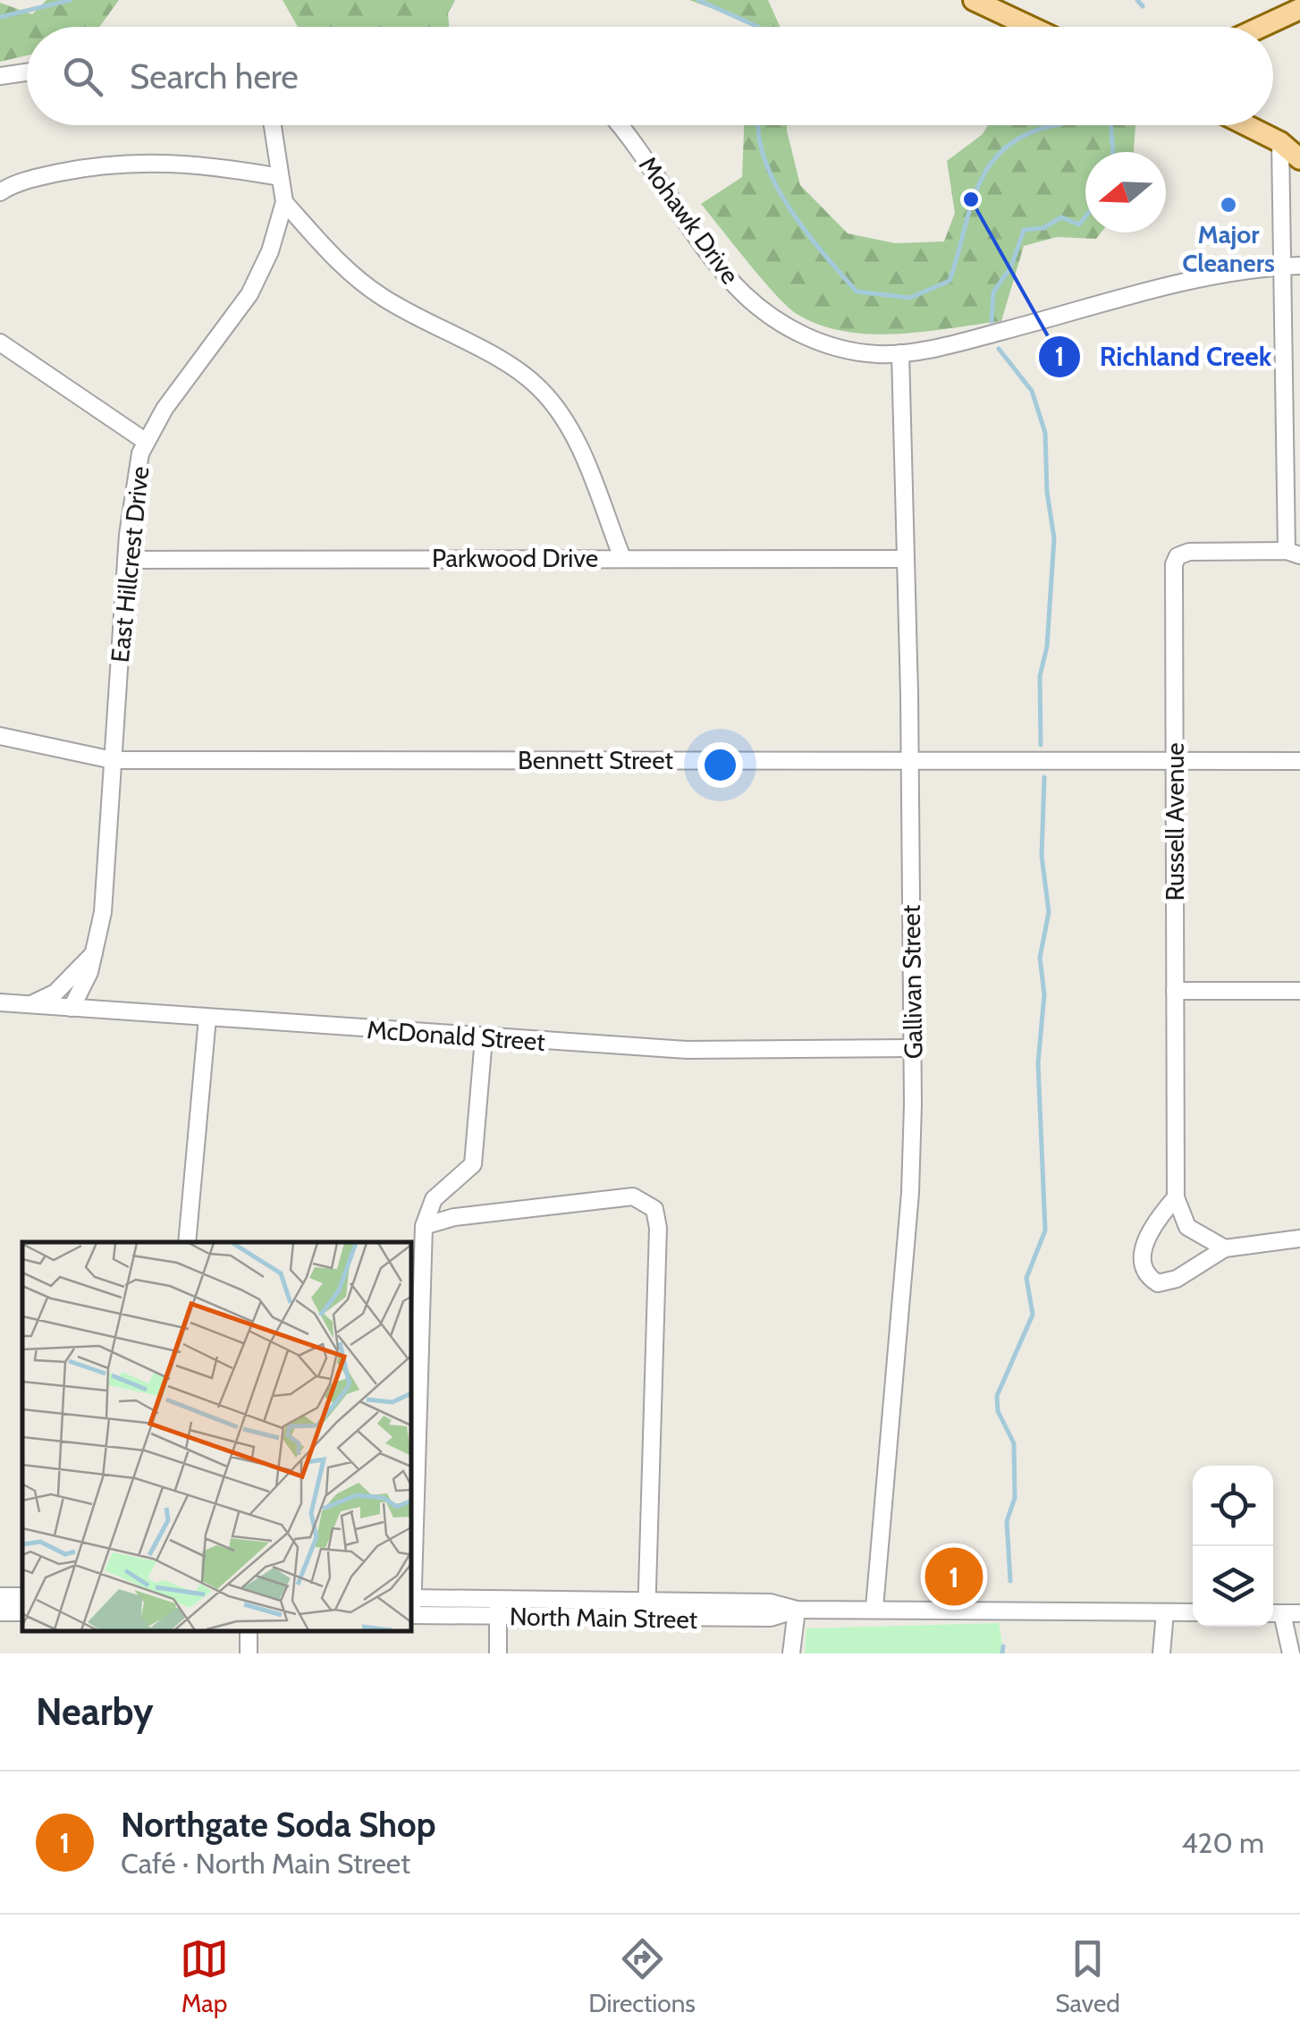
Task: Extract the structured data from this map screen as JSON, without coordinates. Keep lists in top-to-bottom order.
{
  "streets": {
    "street": [
      "Mohawk Drive",
      "Parkwood Drive",
      "East Hillcrest Drive",
      "Bennett Street",
      "Russell Avenue",
      "Gallivan Street",
      "McDonald Street",
      "North Main Street"
    ]
  },
  "crossings": [
    ["Mohawk Drive", "Gallivan Street"],
    ["Parkwood Drive", "East Hillcrest Drive"],
    ["Parkwood Drive", "Gallivan Street"],
    ["East Hillcrest Drive", "Bennett Street"],
    ["East Hillcrest Drive", "McDonald Street"],
    ["Bennett Street", "Russell Avenue"],
    ["Bennett Street", "Gallivan Street"],
    ["Gallivan Street", "McDonald Street"],
    ["Gallivan Street", "North Main Street"]
  ],
  "places": ["Richland Creek", "Major Cleaners"],
  "north": "left",
  "page": {
    "search": "Search here",
    "pins": "1",
    "heading": "Nearby",
    "list": [
      {
        "mark": "1",
        "name": "Northgate Soda Shop",
        "note": "Café · North Main Street",
        "value": "420 m"
      }
    ],
    "nav": ["Map", "Directions", "Saved"]
  }
}
